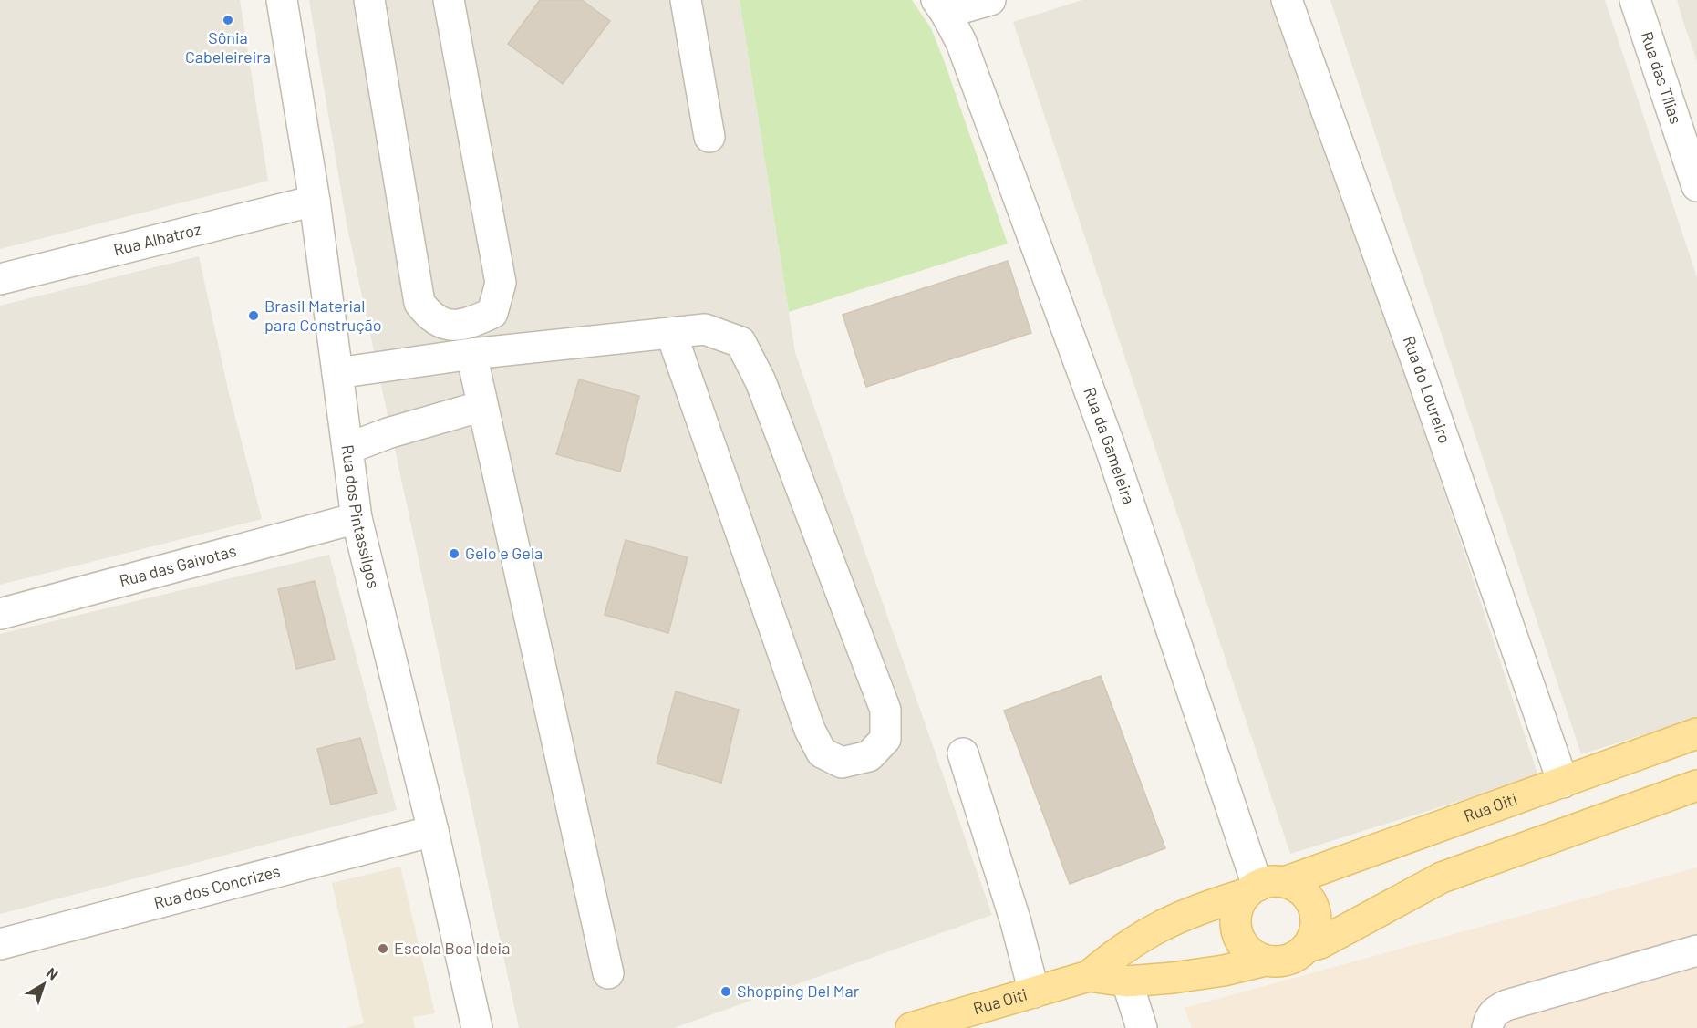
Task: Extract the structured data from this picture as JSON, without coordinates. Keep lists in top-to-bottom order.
{
  "streets": {
    "main road": ["Rua Oiti"],
    "street": [
      "Rua das Tílias",
      "Rua Albatroz",
      "Rua do Loureiro",
      "Rua da Gameleira",
      "Rua dos Pintassilgos",
      "Rua das Gaivotas",
      "Rua dos Concrizes"
    ]
  },
  "crossings": [
    ["Rua Albatroz", "Rua dos Pintassilgos"],
    ["Rua do Loureiro", "Rua Oiti"],
    ["Rua da Gameleira", "Rua Oiti"],
    ["Rua dos Pintassilgos", "Rua das Gaivotas"],
    ["Rua dos Pintassilgos", "Rua dos Concrizes"]
  ],
  "places": [
    "Sônia Cabeleireira",
    "Brasil Material para Construção",
    "Gelo e Gela",
    "Escola Boa Ideia",
    "Shopping Del Mar"
  ],
  "north": "top right"
}
